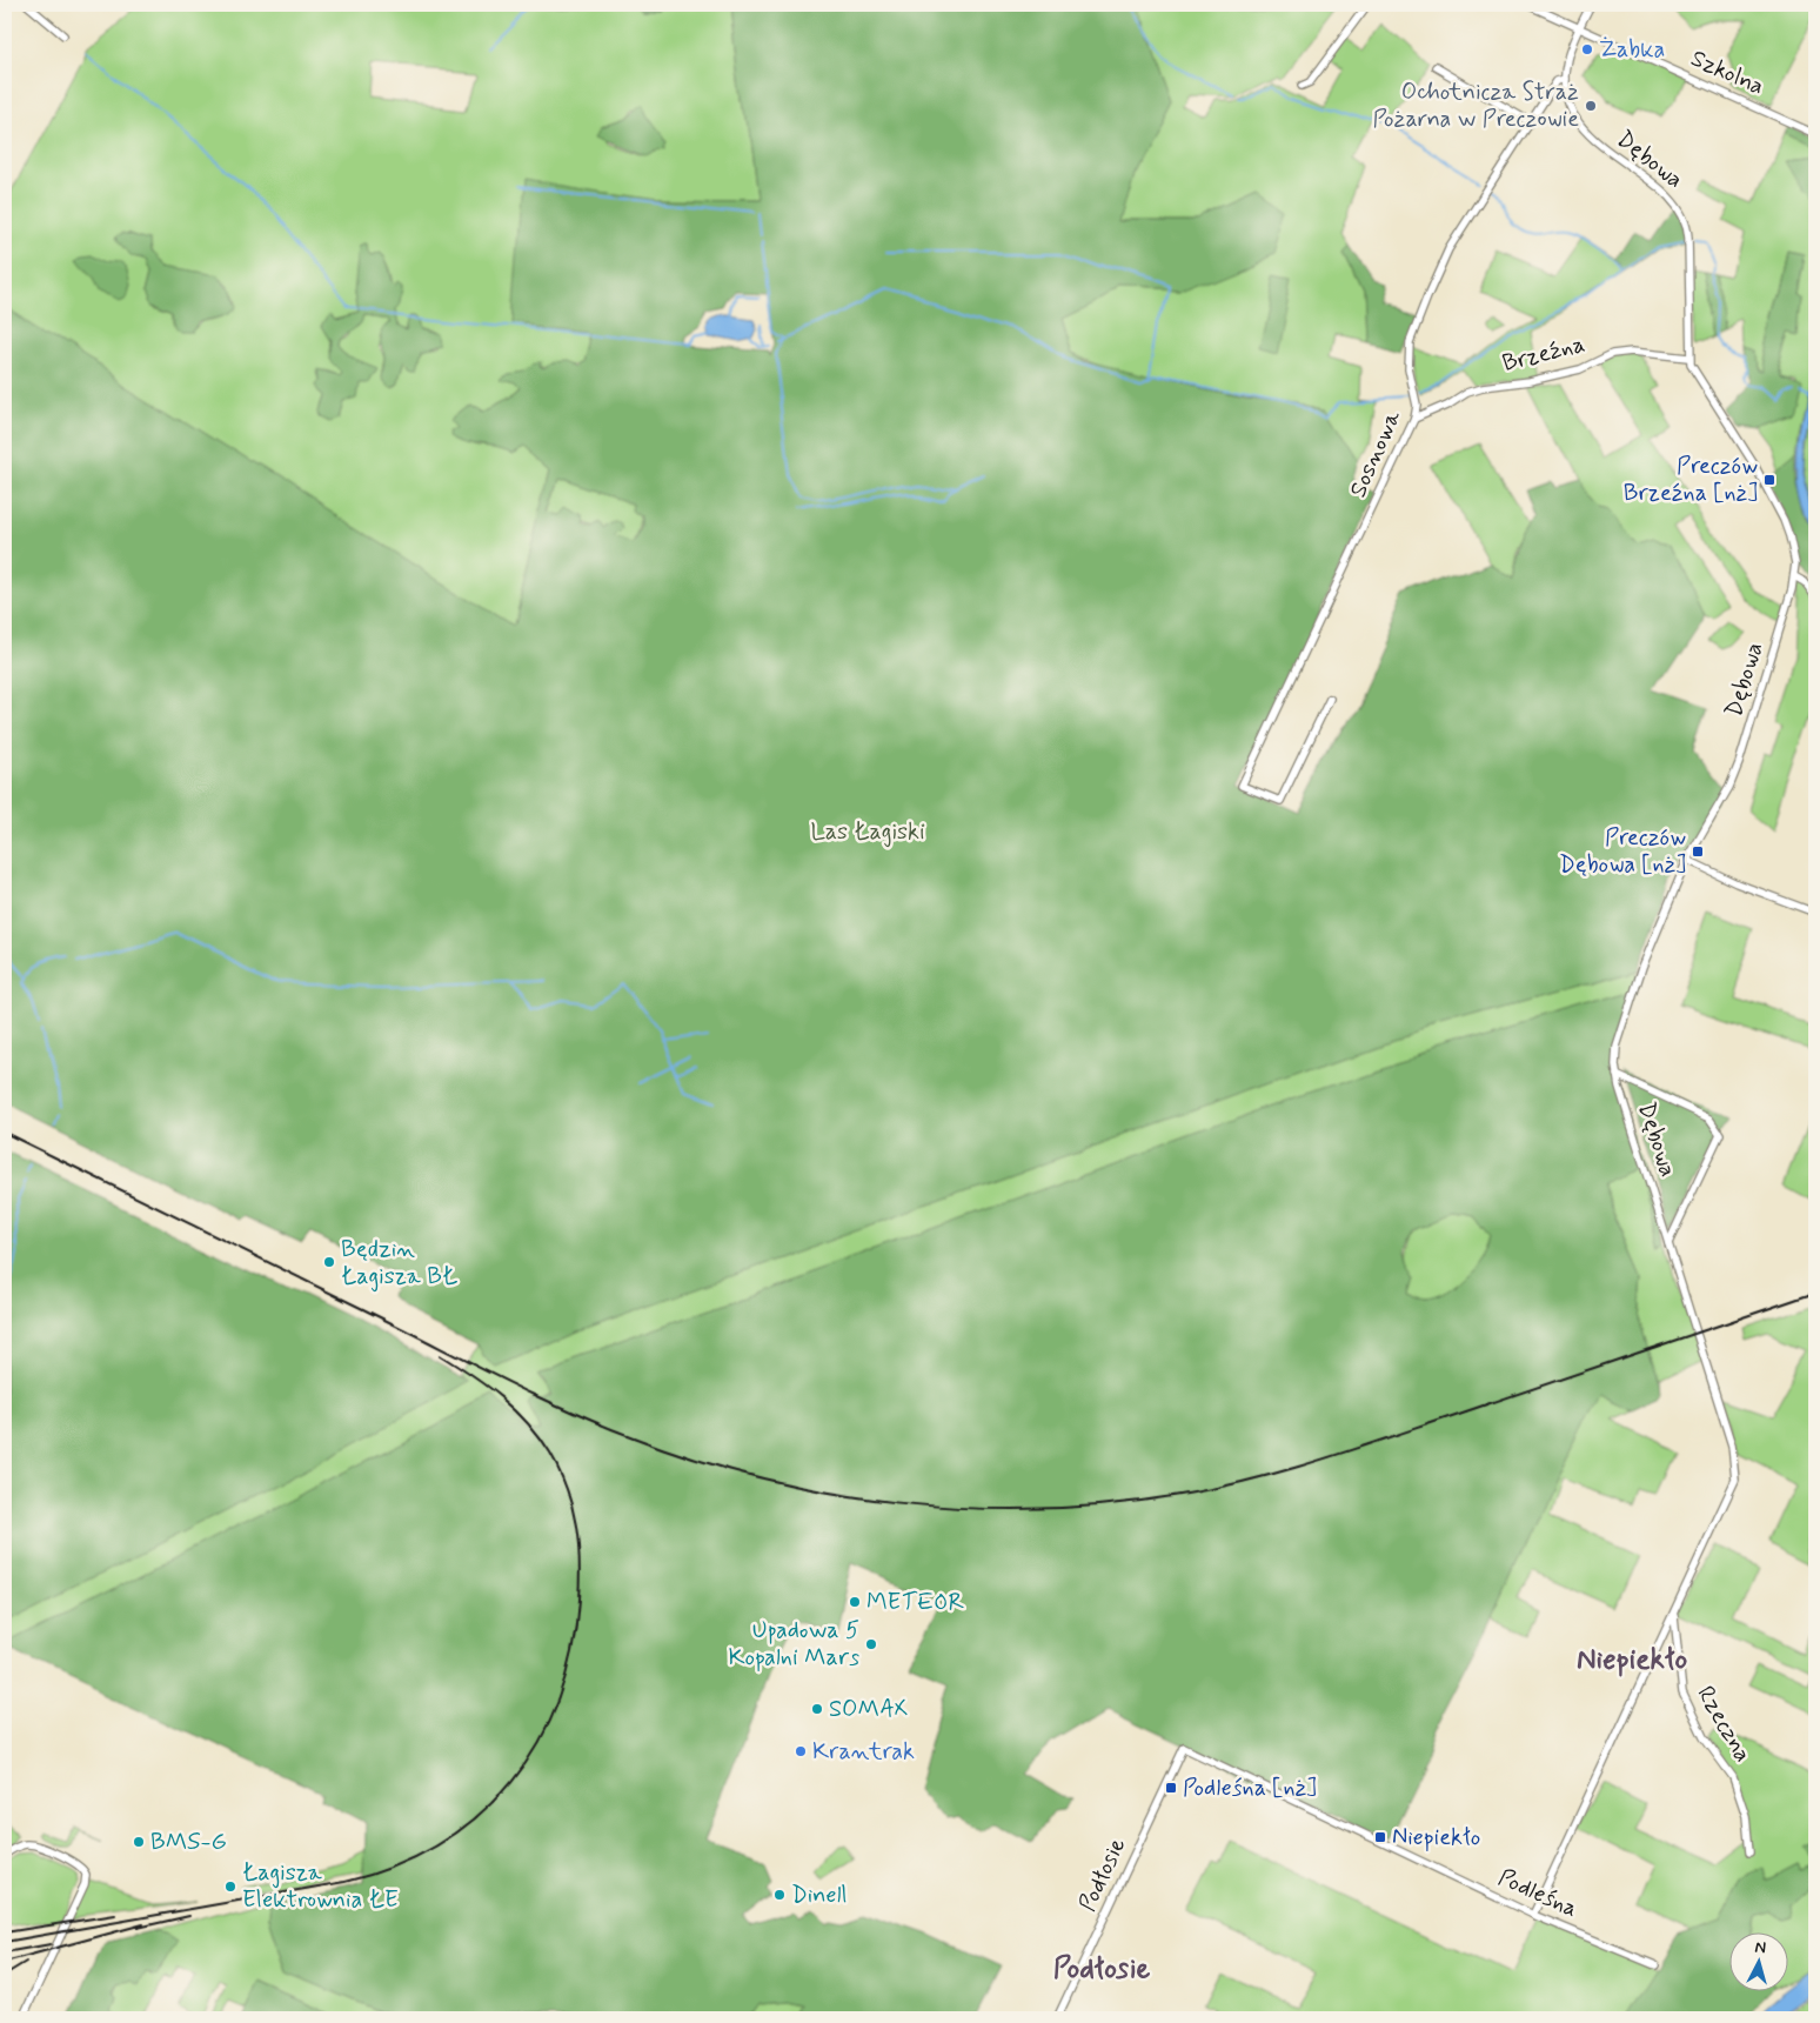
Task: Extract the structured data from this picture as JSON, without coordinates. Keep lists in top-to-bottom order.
{
  "streets": {
    "street": [
      "Szkolna",
      "Dębowa",
      "Brzeźna",
      "Sosnowa",
      "Rzeczna",
      "Podłosie",
      "Podleśna"
    ]
  },
  "crossings": [
    ["Dębowa", "Brzeźna"],
    ["Dębowa", "Sosnowa"],
    ["Dębowa", "Rzeczna"],
    ["Brzeźna", "Sosnowa"],
    ["Podłosie", "Podleśna"]
  ],
  "districts": ["Niepiekło", "Podłosie"],
  "parks": ["Las Łagiski"],
  "places": {
    "other": [
      "Żabka",
      "Ochotnicza Straż Pożarna w Preczowie",
      "Będzin Łagisza BŁ",
      "METEOR",
      "Upadowa 5 Kopalni Mars",
      "SOMAX",
      "Krantrak",
      "BMS-G",
      "Łagisza Elektrownia ŁE",
      "Dinell"
    ],
    "transit": [
      "Preczów Brzeźna [nż]",
      "Preczów Dębowa [nż]",
      "Podleśna [nż]",
      "Niepiekło"
    ]
  },
  "north": "top"
}
